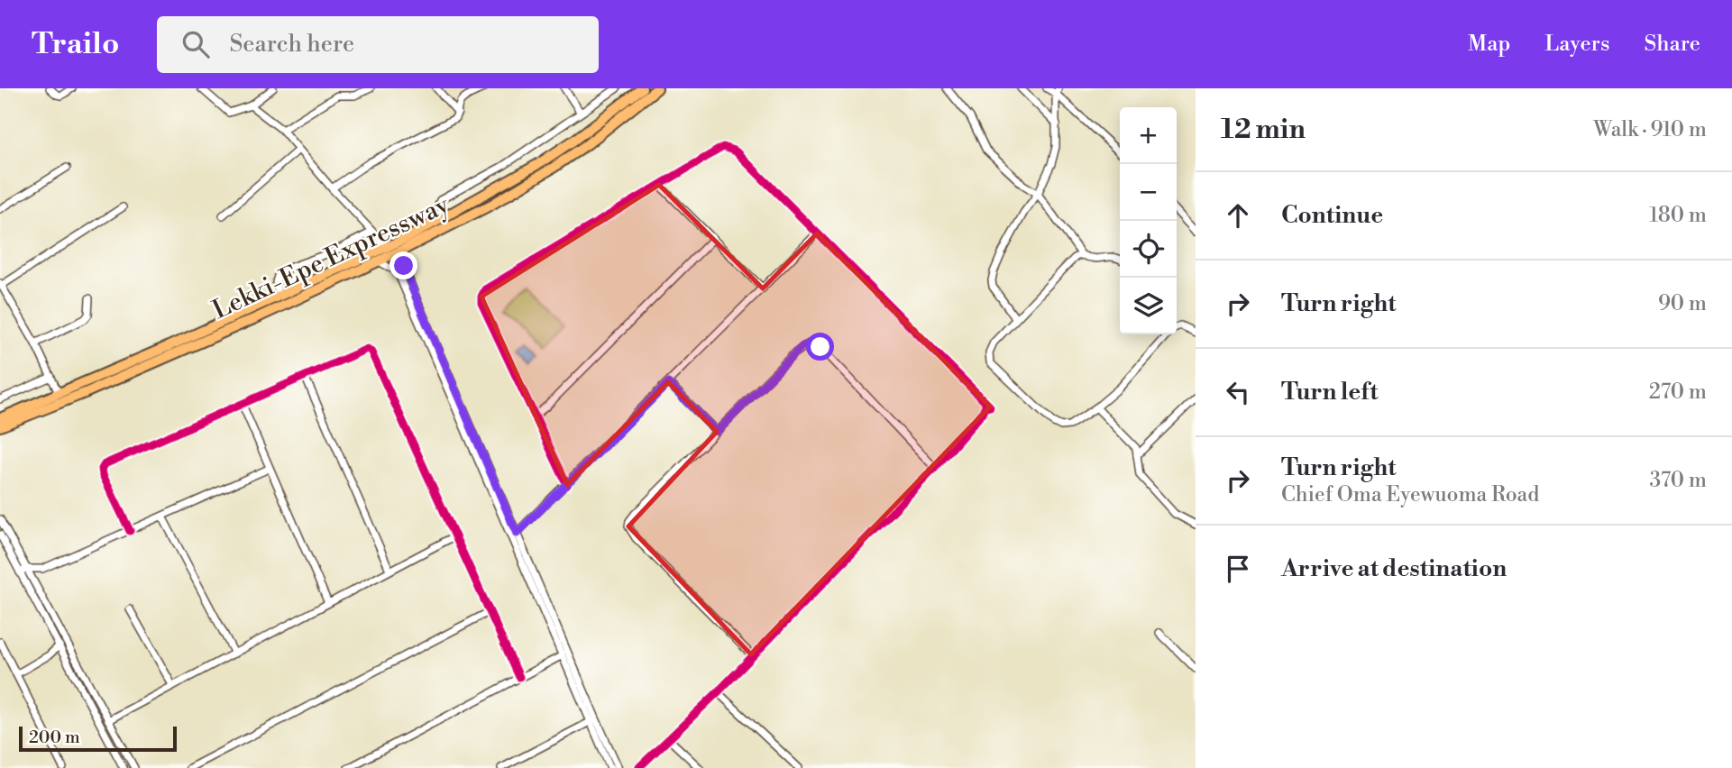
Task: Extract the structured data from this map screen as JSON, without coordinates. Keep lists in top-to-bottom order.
{
  "streets": {
    "highway": ["Lekki-Epe Expressway"]
  },
  "scale_bar": "200 m",
  "page": {
    "header": "Trailo",
    "search": "Search here",
    "nav": ["Map", "Layers", "Share"],
    "heading": ["12 min", "Walk · 910 m"],
    "map_buttons": ["+", "−"],
    "list": [
      ["Continue", "180 m"],
      ["Turn right", "90 m"],
      ["Turn left", "270 m"],
      ["Turn right", "Chief Oma Eyewuoma Road", "370 m"],
      "Arrive at destination"
    ],
    "scale": "200 m"
  }
}
